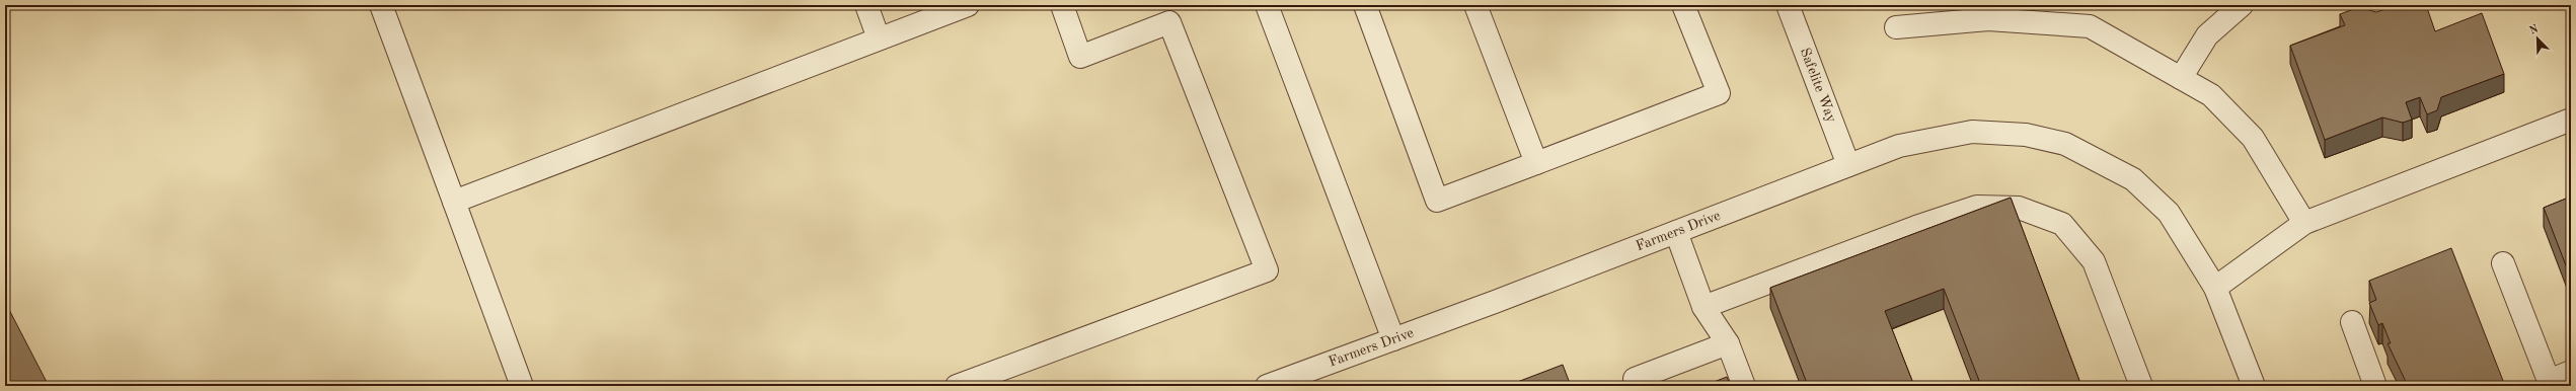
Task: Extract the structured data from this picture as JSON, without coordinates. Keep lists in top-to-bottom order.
{
  "streets": {
    "street": ["Safelite Way", "Farmers Drive"]
  },
  "crossings": [
    ["Safelite Way", "Farmers Drive"]
  ],
  "north": "top left"
}
